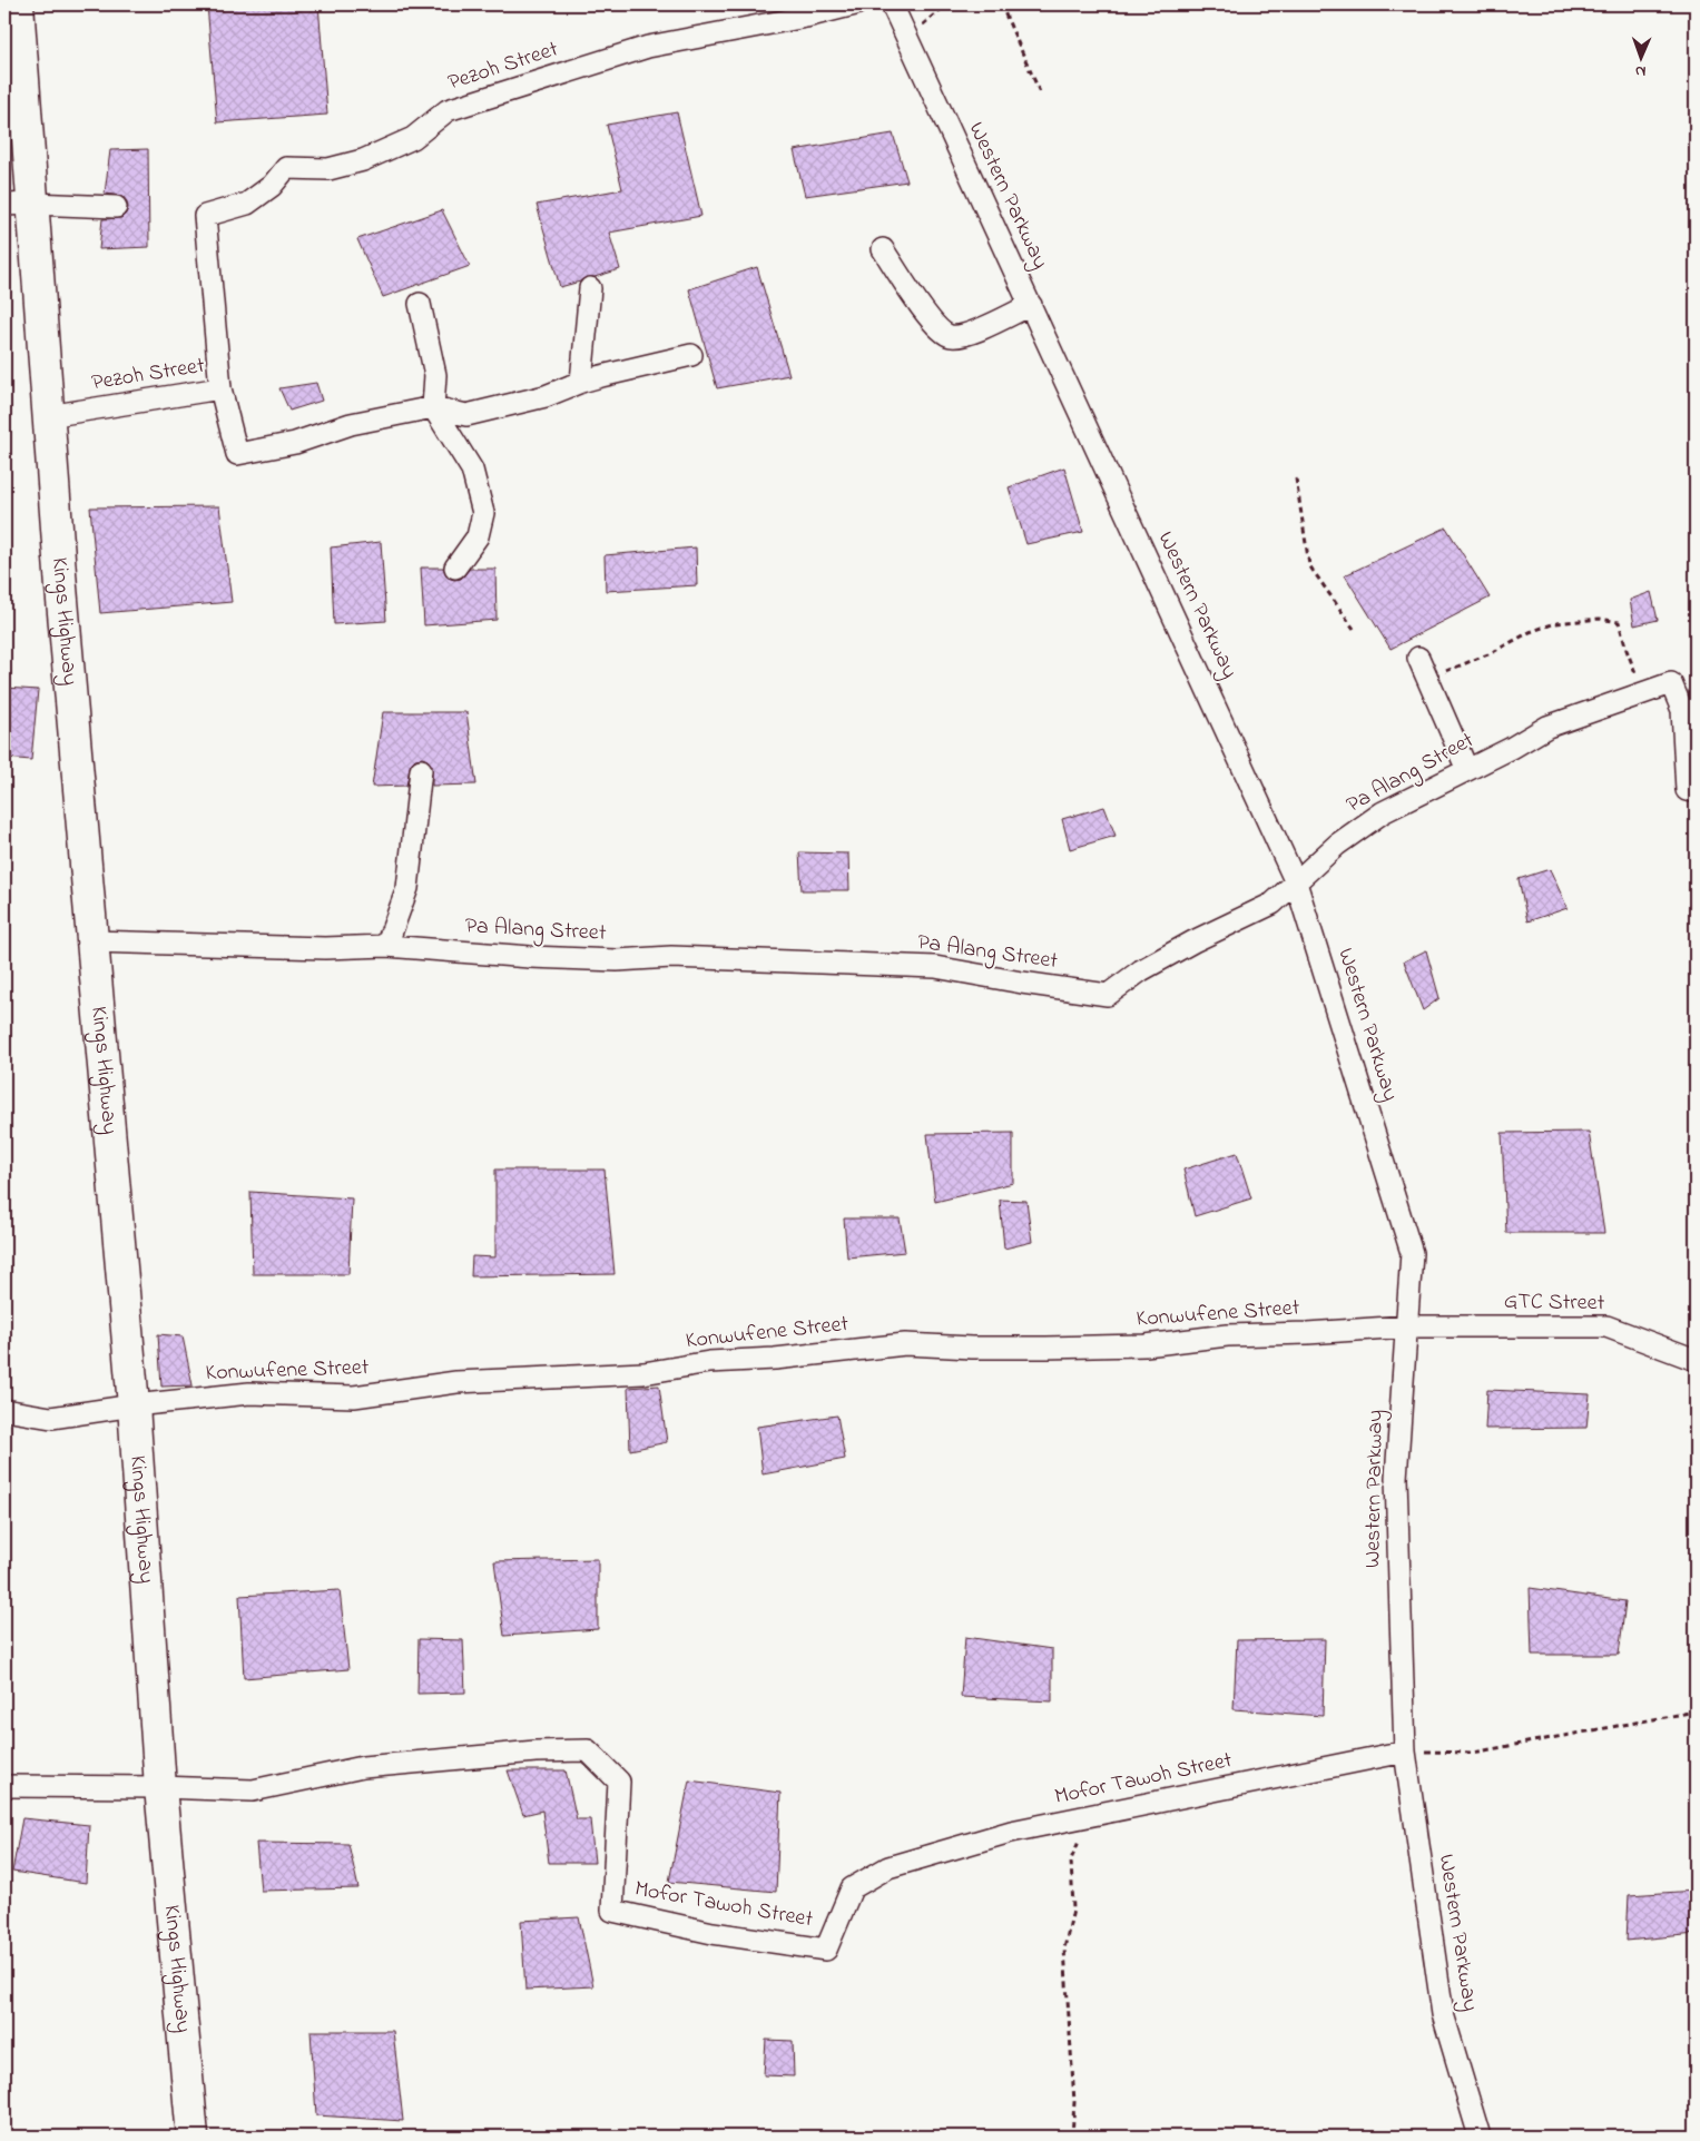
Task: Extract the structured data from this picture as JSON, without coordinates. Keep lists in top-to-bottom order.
{
  "streets": {
    "street": [
      "Pezoh Street",
      "Western Parkway",
      "Kings Highway",
      "Pa Alang Street",
      "GTC Street",
      "Konwufene Street",
      "Mofor Tawoh Street"
    ]
  },
  "crossings": [
    ["Pezoh Street", "Kings Highway"],
    ["Western Parkway", "Pa Alang Street"],
    ["Western Parkway", "GTC Street"],
    ["Western Parkway", "Konwufene Street"],
    ["Western Parkway", "Mofor Tawoh Street"],
    ["Kings Highway", "Pa Alang Street"],
    ["Kings Highway", "Konwufene Street"],
    ["Kings Highway", "Mofor Tawoh Street"],
    ["GTC Street", "Konwufene Street"]
  ],
  "north": "bottom"
}
